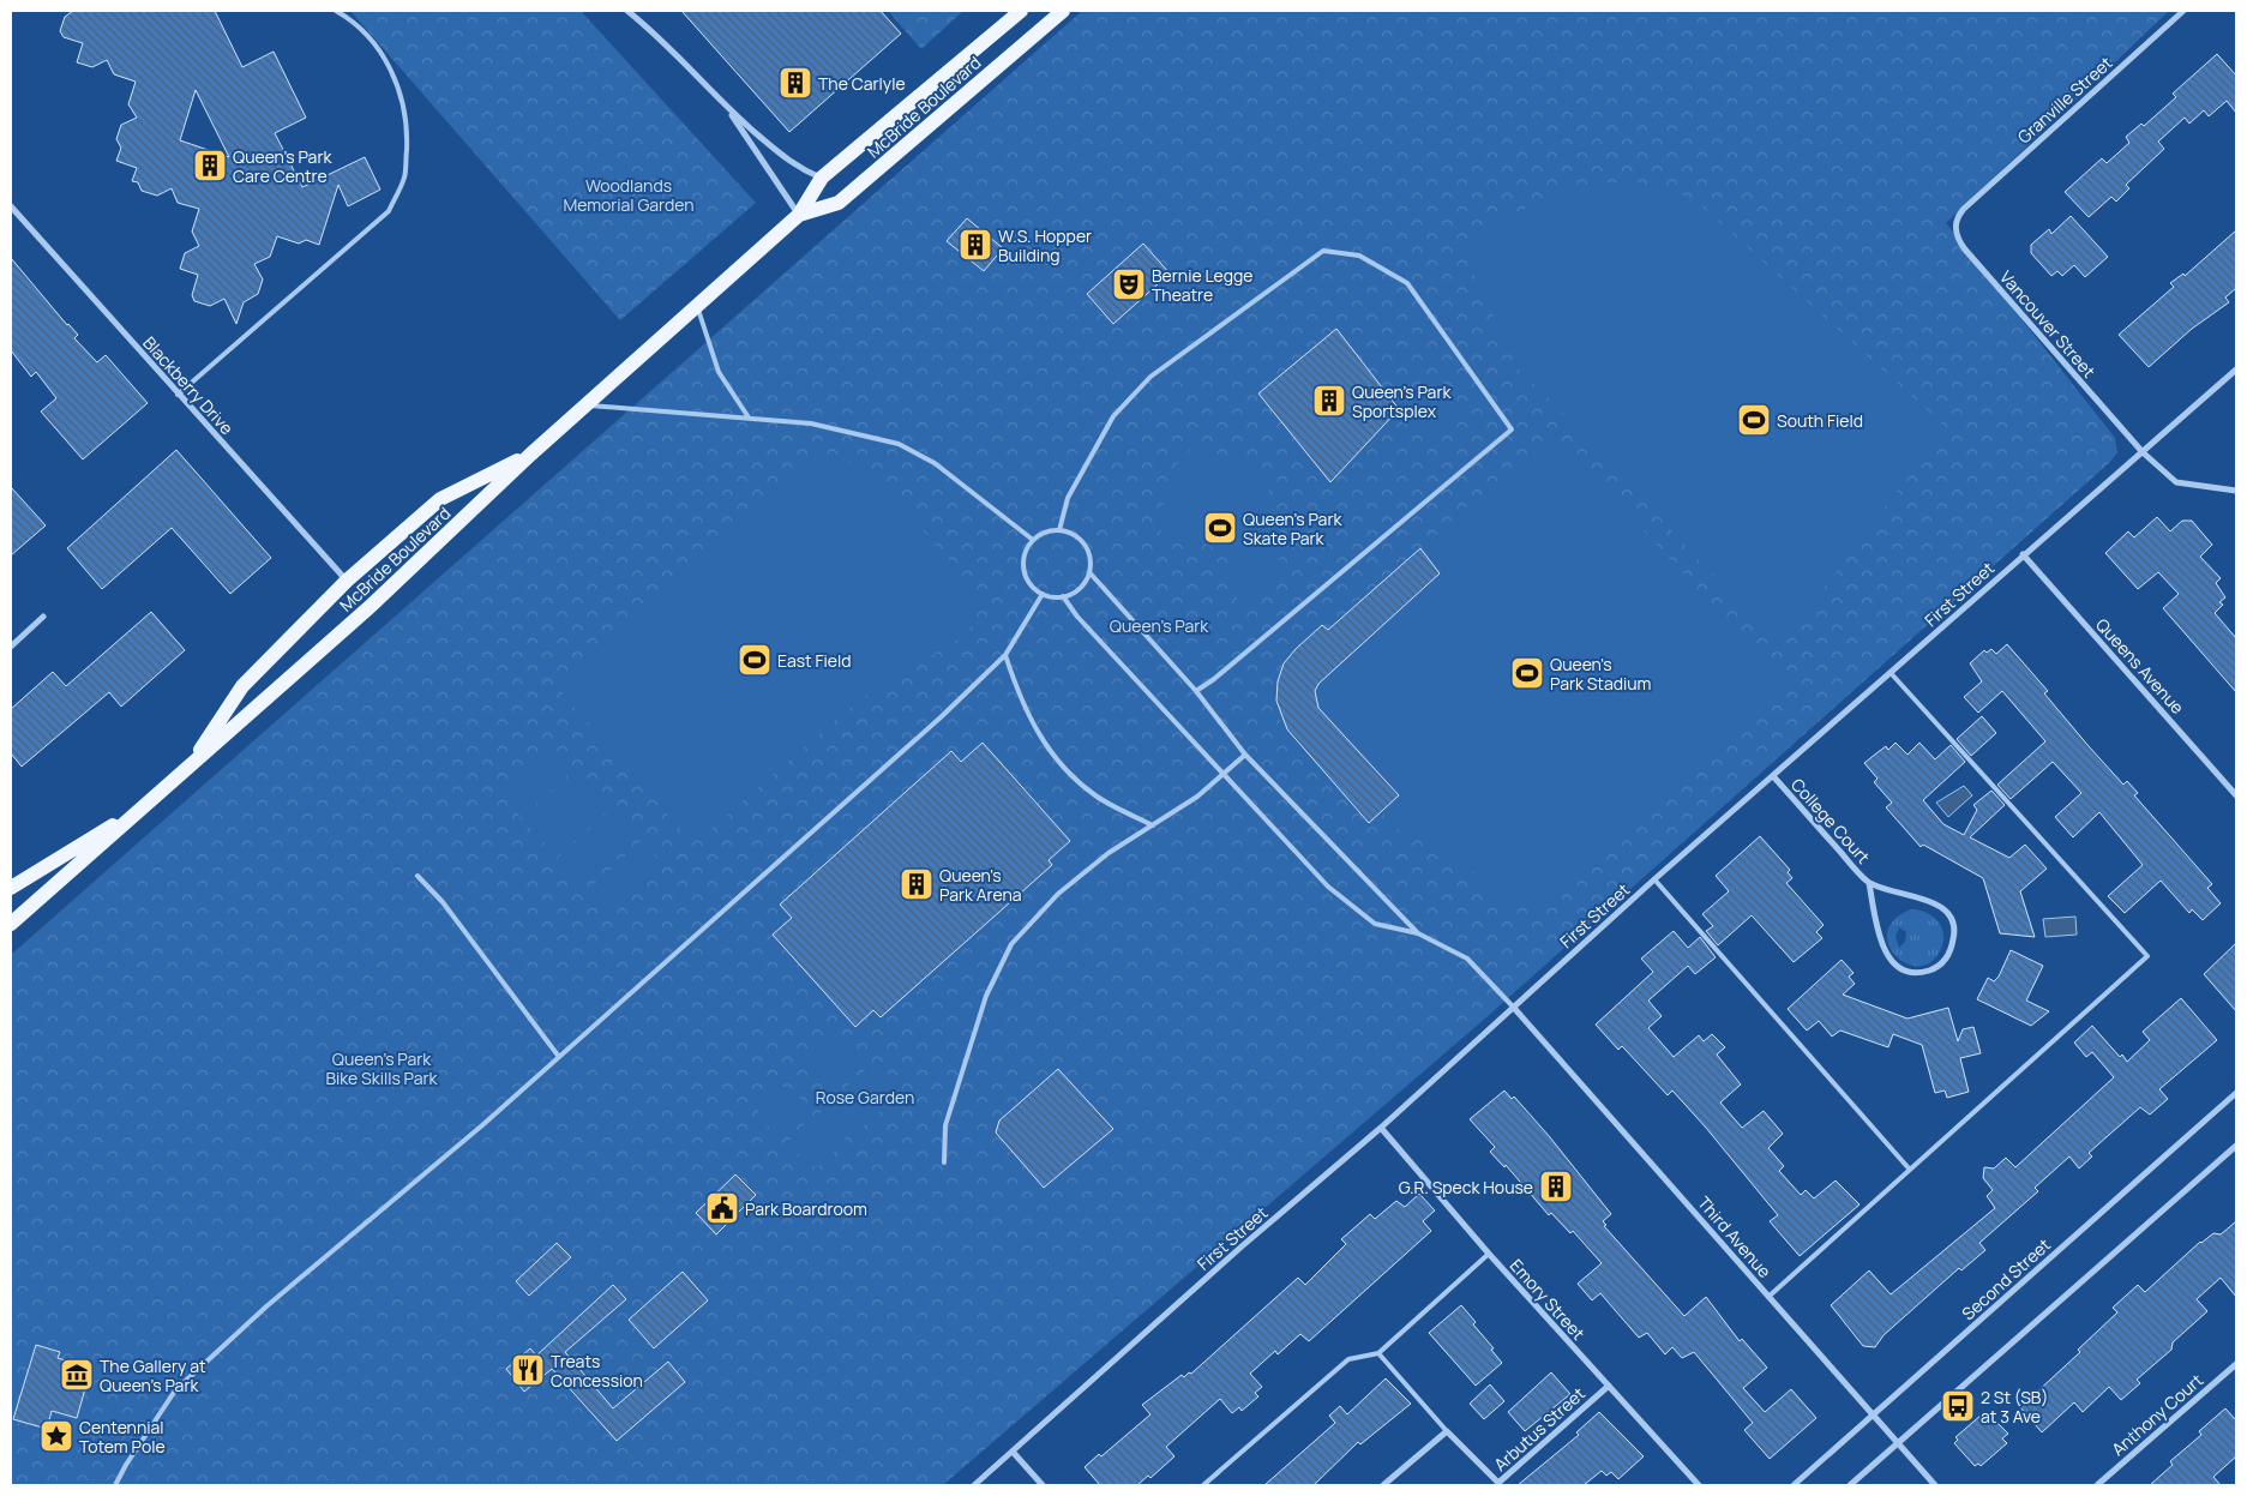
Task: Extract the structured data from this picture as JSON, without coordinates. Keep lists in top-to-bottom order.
{
  "streets": {
    "main road": ["McBride Boulevard"],
    "street": [
      "Granville Street",
      "Vancouver Street",
      "Blackberry Drive",
      "First Street",
      "Queens Avenue",
      "College Court",
      "Third Avenue",
      "Second Street",
      "Emory Street",
      "Anthony Court",
      "Arbutus Street"
    ]
  },
  "crossings": [
    ["Granville Street", "Vancouver Street"],
    ["Vancouver Street", "First Street"],
    ["First Street", "Queens Avenue"],
    ["First Street", "College Court"],
    ["First Street", "Third Avenue"],
    ["First Street", "Emory Street"],
    ["Third Avenue", "Second Street"],
    ["Emory Street", "Arbutus Street"]
  ],
  "parks": [
    "Woodlands Memorial Garden",
    "Queen's Park",
    "Queen's Park Bike Skills Park",
    "Rose Garden"
  ],
  "places": {
    "building": [
      "The Carlyle",
      "Queen's Park Care Centre",
      "W.S. Hopper Building",
      "Queen's Park Sportsplex",
      "Queen's Park Arena",
      "G.R. Speck House"
    ],
    "theatre": ["Bernie Legge Theatre"],
    "sports": [
      "South Field",
      "Queen's Park Skate Park",
      "East Field",
      "Queen's Park Stadium"
    ],
    "public building": ["Park Boardroom"],
    "restaurant": ["Treats Concession"],
    "museum": ["The Gallery at Queen's Park"],
    "bus stop": ["2 St (SB) at 3 Ave"],
    "place": ["Centennial Totem Pole"]
  }
}
